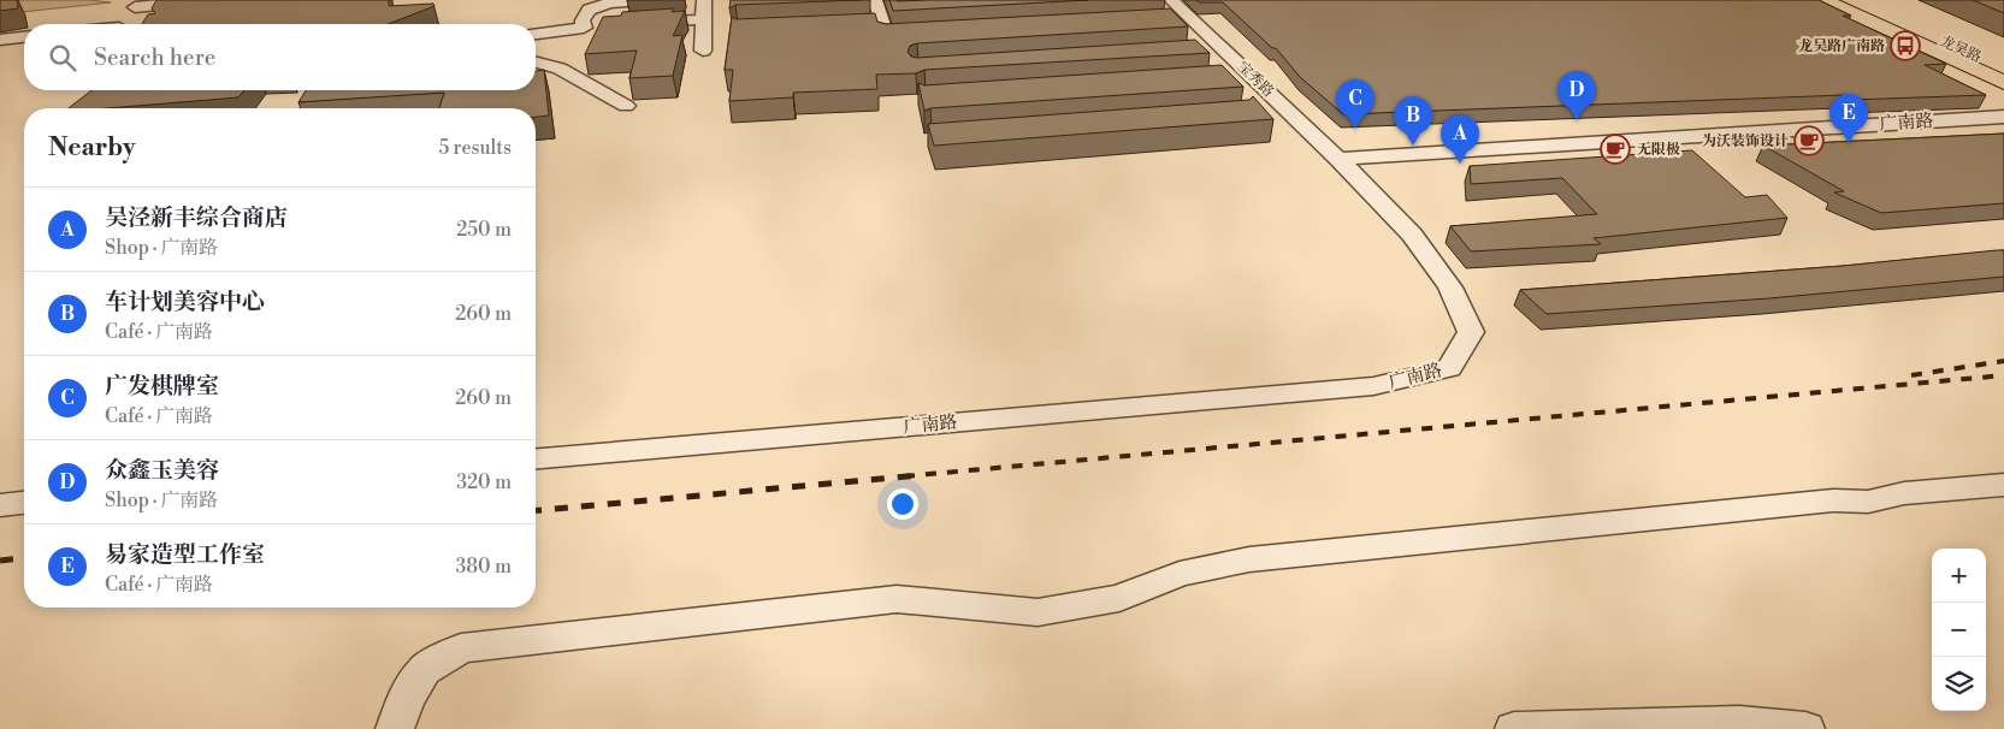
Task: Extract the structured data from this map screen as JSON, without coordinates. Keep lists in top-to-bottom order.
{
  "streets": {
    "main road": ["龙吴路"],
    "street": ["宝秀路", "广南路"]
  },
  "crossings": [
    ["宝秀路", "广南路"]
  ],
  "places": {
    "bus stop": ["龙吴路广南路"],
    "cafe": ["为沃装饰设计", "无限极"]
  },
  "page": {
    "search": "Search here",
    "pins": [
      "D",
      "C",
      "E",
      "B",
      "A"
    ],
    "heading": ["Nearby", "5 results"],
    "list": [
      {
        "mark": "A",
        "name": "吴泾新丰综合商店",
        "note": "Shop · 广南路",
        "value": "250 m"
      },
      {
        "mark": "B",
        "name": "车计划美容中心",
        "note": "Café · 广南路",
        "value": "260 m"
      },
      {
        "mark": "C",
        "name": "广发棋牌室",
        "note": "Café · 广南路",
        "value": "260 m"
      },
      {
        "mark": "D",
        "name": "众鑫玉美容",
        "note": "Shop · 广南路",
        "value": "320 m"
      },
      {
        "mark": "E",
        "name": "易家造型工作室",
        "note": "Café · 广南路",
        "value": "380 m"
      }
    ],
    "map_buttons": ["+", "−"]
  }
}
